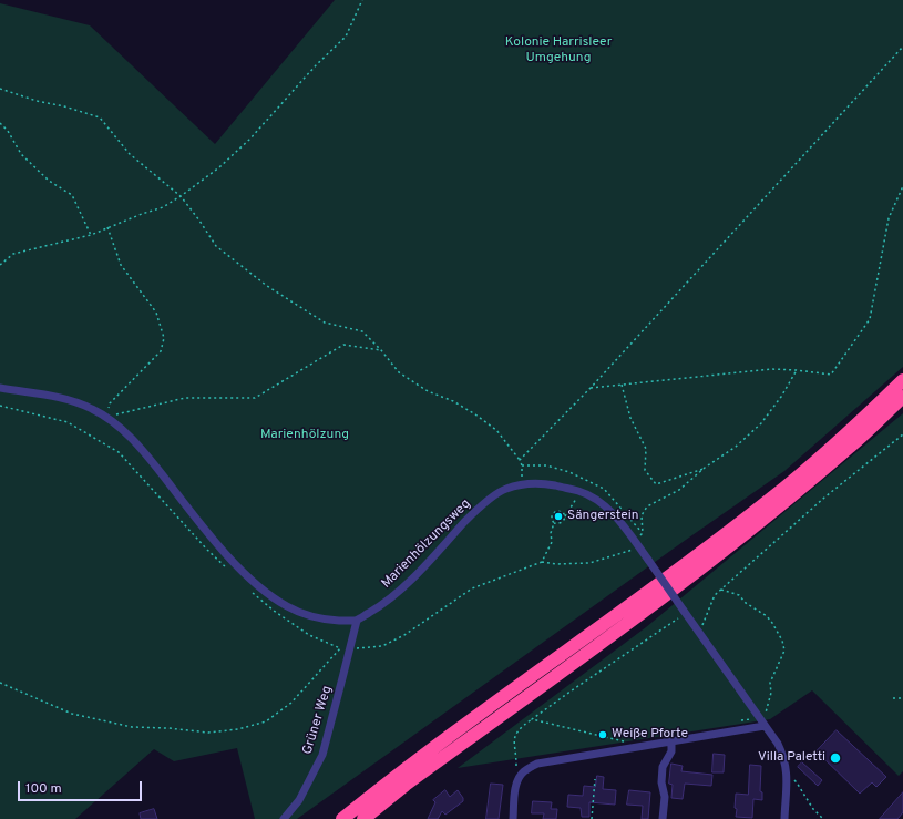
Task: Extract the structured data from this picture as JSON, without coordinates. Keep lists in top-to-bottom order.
{
  "streets": {
    "street": ["Marienhölzungsweg", "Grüner Weg"]
  },
  "crossings": [
    ["Marienhölzungsweg", "Grüner Weg"]
  ],
  "parks": ["Kolonie Harrisleer Umgehung", "Marienhölzung"],
  "places": ["Sängerstein", "Weiße Pforte", "Villa Paletti"],
  "scale_bar": "100 m"
}
